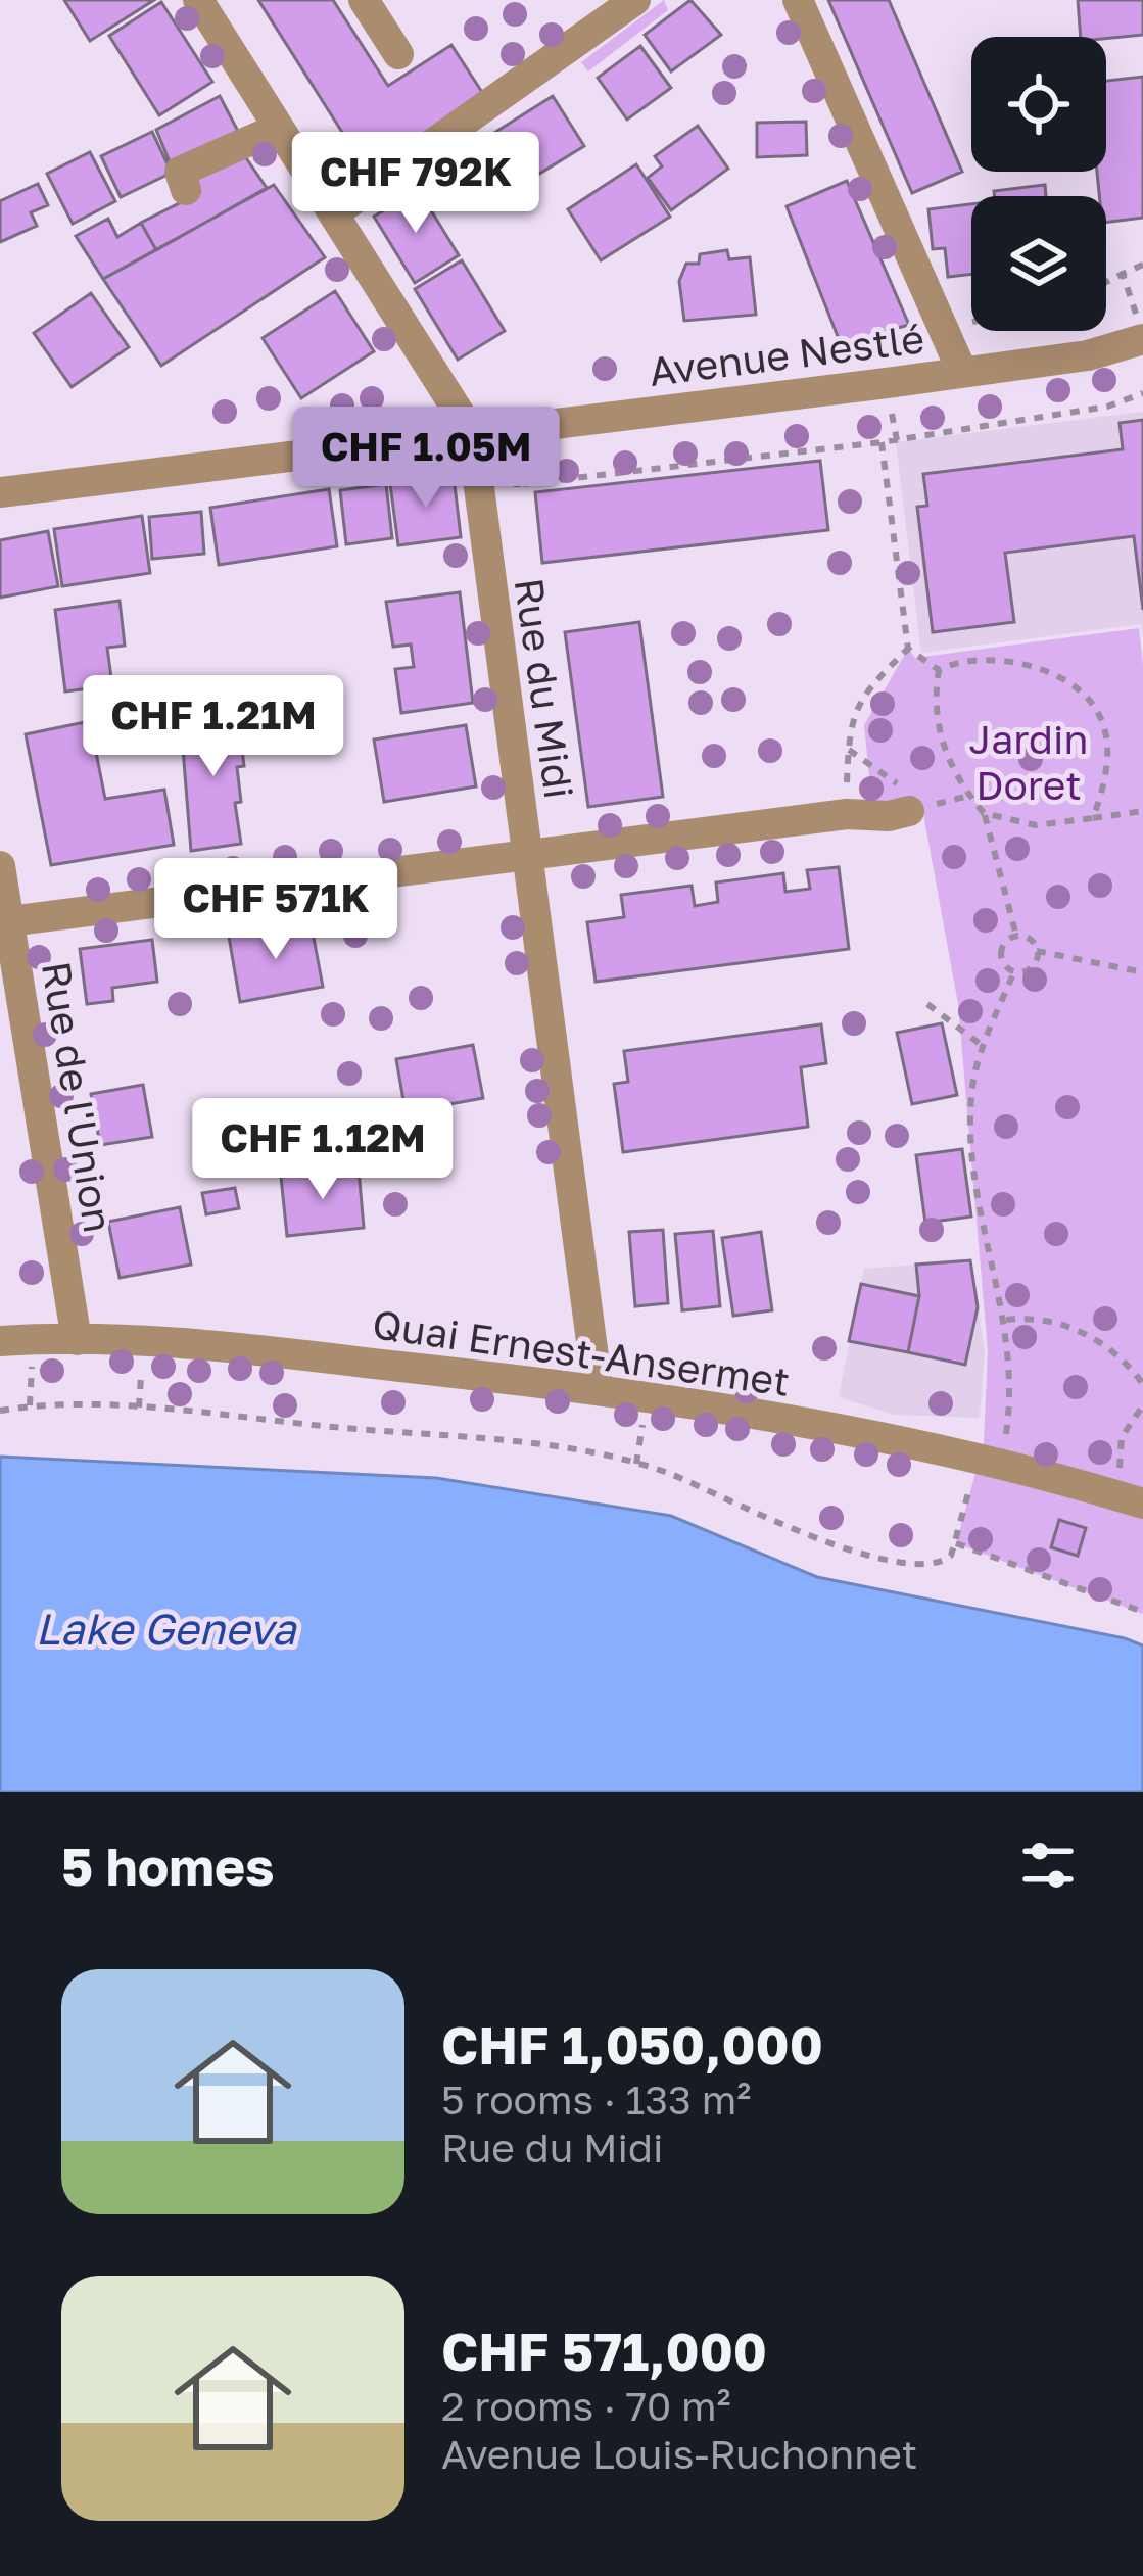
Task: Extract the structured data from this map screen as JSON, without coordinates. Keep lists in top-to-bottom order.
{
  "streets": {
    "street": [
      "Avenue Nestlé",
      "Rue du Midi",
      "Rue de l'Union",
      "Quai Ernest-Ansermet"
    ]
  },
  "crossings": [
    ["Avenue Nestlé", "Rue du Midi"],
    ["Rue du Midi", "Quai Ernest-Ansermet"],
    ["Rue de l'Union", "Quai Ernest-Ansermet"]
  ],
  "water": ["Lake Geneva"],
  "parks": ["Jardin Doret"],
  "page": {
    "price": [
      "CHF 792K",
      "CHF 1.05M",
      "CHF 1.21M",
      "CHF 571K",
      "CHF 1.12M"
    ],
    "heading": "5 homes",
    "list": [
      {
        "name": "CHF 1,050,000",
        "note": "5 rooms · 133 m² · Rue du Midi"
      },
      {
        "name": "CHF 571,000",
        "note": "2 rooms · 70 m² · Avenue Louis-Ruchonnet"
      }
    ]
  }
}
